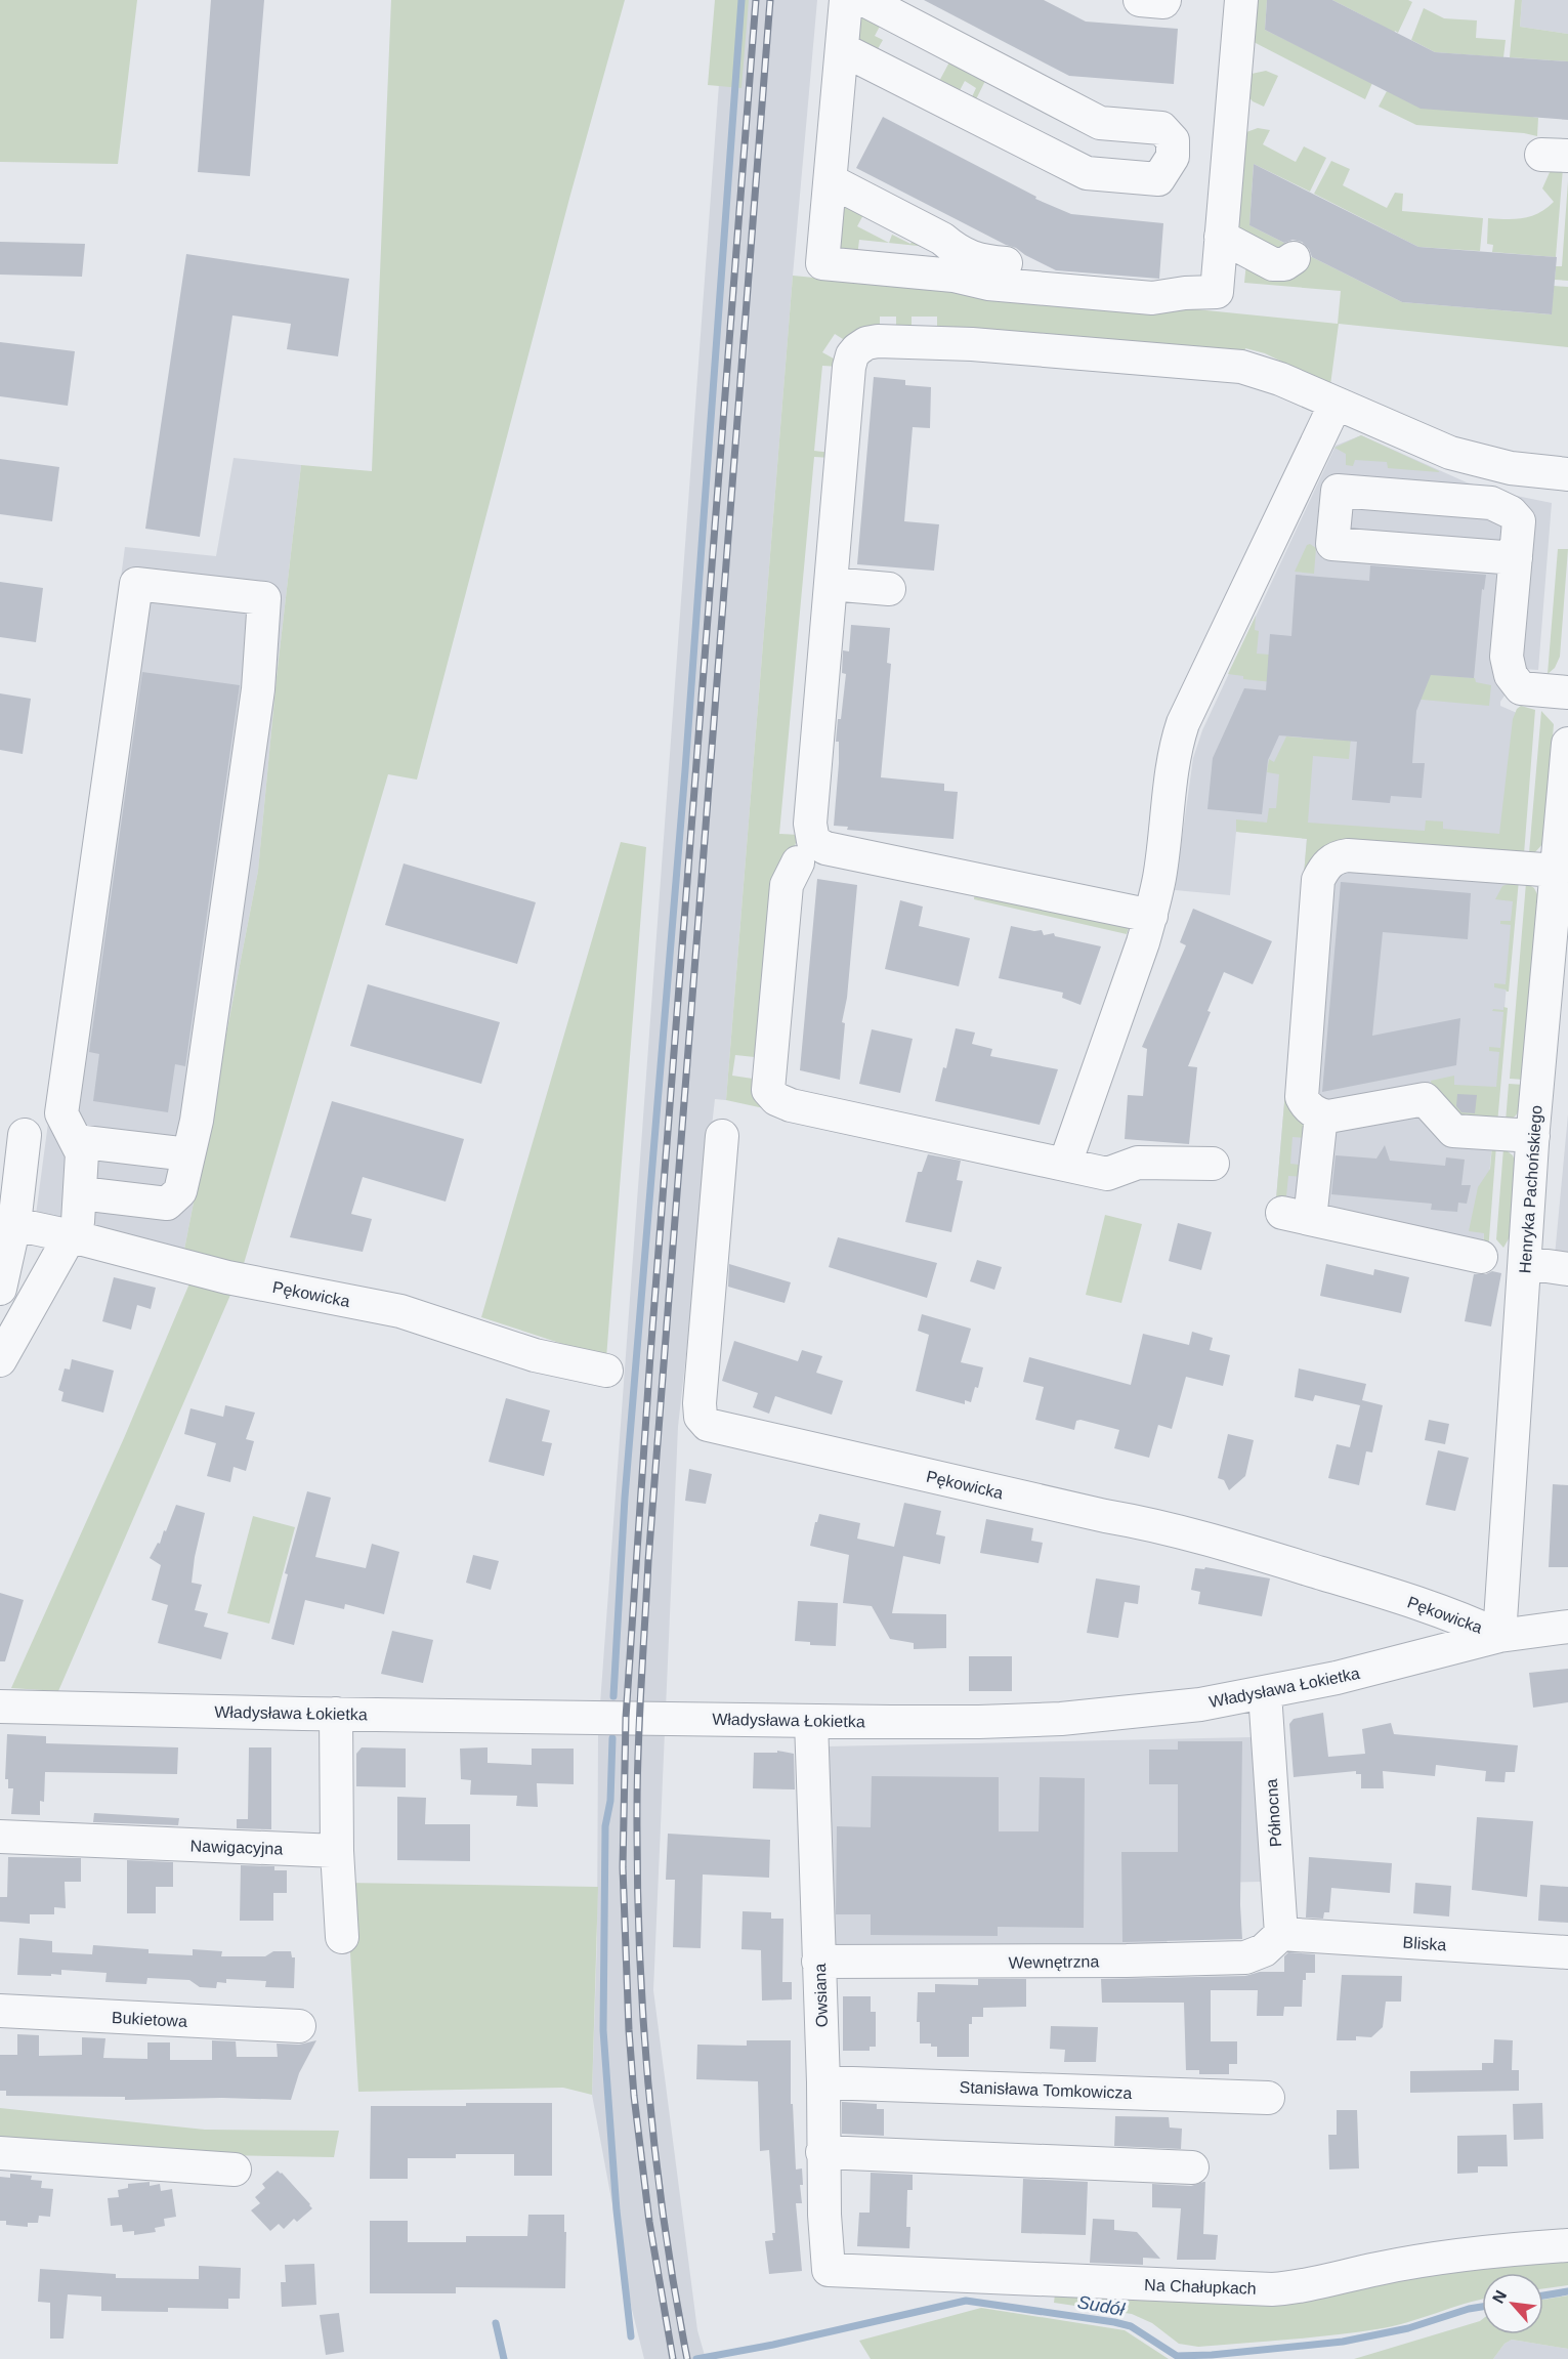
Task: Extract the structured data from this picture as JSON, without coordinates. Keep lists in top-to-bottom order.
{
  "streets": {
    "street": [
      "Henryka Pachońskiego",
      "Pękowicka",
      "Władysława Łokietka",
      "Północna",
      "Nawigacyjna",
      "Bliska",
      "Wewnętrzna",
      "Owsiana",
      "Bukietowa",
      "Stanisława Tomkowicza",
      "Na Chałupkach"
    ]
  },
  "crossings": [
    ["Henryka Pachońskiego", "Pękowicka"],
    ["Henryka Pachońskiego", "Władysława Łokietka"],
    ["Pękowicka", "Władysława Łokietka"],
    ["Władysława Łokietka", "Północna"],
    ["Władysława Łokietka", "Owsiana"],
    ["Północna", "Bliska"],
    ["Północna", "Wewnętrzna"],
    ["Bliska", "Wewnętrzna"],
    ["Wewnętrzna", "Owsiana"],
    ["Owsiana", "Stanisława Tomkowicza"],
    ["Owsiana", "Na Chałupkach"]
  ],
  "water": ["Sudół"],
  "north": "top left"
}
